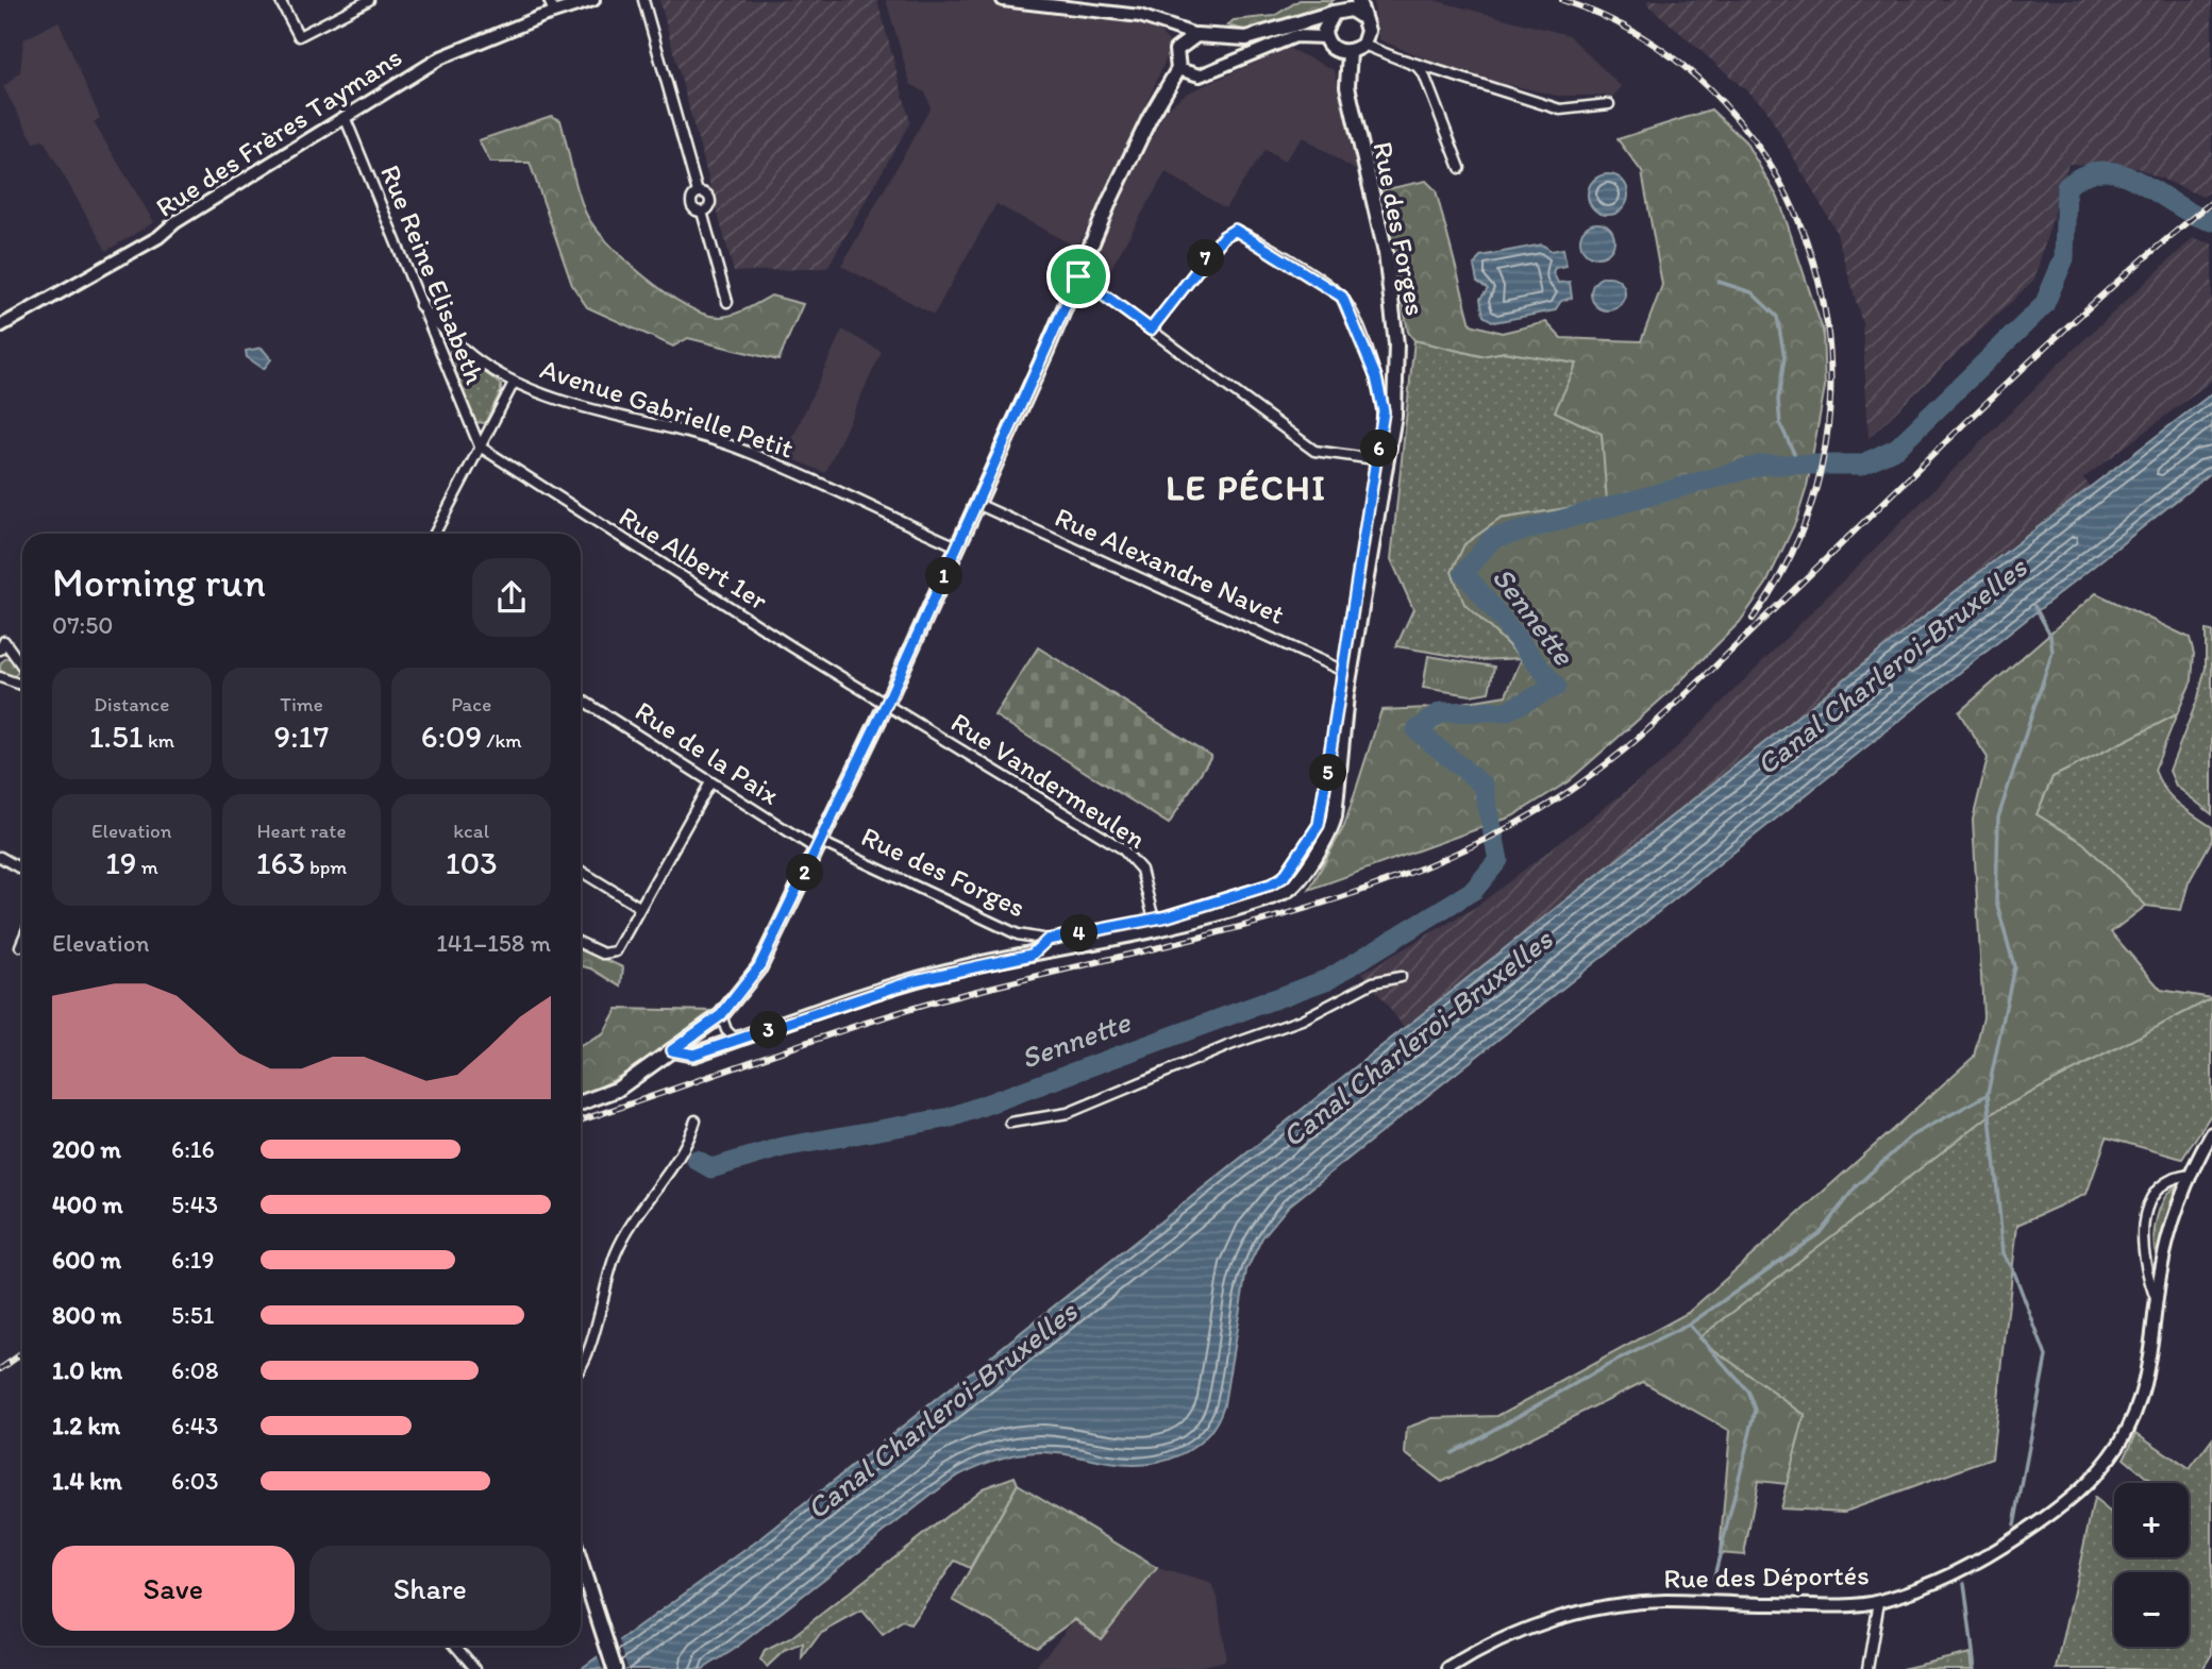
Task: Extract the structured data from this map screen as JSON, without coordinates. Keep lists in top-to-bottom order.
{
  "streets": {
    "main road": ["Rue des Forges"],
    "street": [
      "Rue des Frères Taymans",
      "Rue Reine Elisabeth",
      "Avenue Gabrielle Petit",
      "Rue Albert 1er",
      "Rue Alexandre Navet",
      "Rue de la Paix",
      "Rue Vandermeulen",
      "Rue des Déportés"
    ]
  },
  "crossings": [
    ["Rue des Frères Taymans", "Rue Reine Elisabeth"],
    ["Rue des Forges", "Rue Alexandre Navet"],
    ["Rue des Forges", "Rue de la Paix"],
    ["Rue des Forges", "Rue Vandermeulen"],
    ["Rue Reine Elisabeth", "Avenue Gabrielle Petit"],
    ["Rue Reine Elisabeth", "Rue Albert 1er"],
    ["Rue Albert 1er", "Rue Vandermeulen"]
  ],
  "districts": ["LE PÉCHI"],
  "water": ["Sennette", "Canal Charleroi-Bruxelles"],
  "page": {
    "pins": [
      "7",
      "6",
      "1",
      "5",
      "2",
      "4",
      "3"
    ],
    "heading": ["Morning run", "07:50"],
    "stats": [
      ["Distance", "1.51 km"],
      ["Time", "9:17"],
      ["Pace", "6:09 /km"],
      ["Elevation", "19 m"],
      ["Heart rate", "163 bpm"],
      ["kcal", "103"]
    ],
    "chart": ["Elevation", "141–158 m"],
    "list": [
      {
        "name": "200 m",
        "note": "6:16"
      },
      {
        "name": "400 m",
        "note": "5:43"
      },
      {
        "name": "600 m",
        "note": "6:19"
      },
      {
        "name": "800 m",
        "note": "5:51"
      },
      {
        "name": "1.0 km",
        "note": "6:08"
      },
      {
        "name": "1.2 km",
        "note": "6:43"
      },
      {
        "name": "1.4 km",
        "note": "6:03"
      }
    ],
    "map_buttons": ["+", "−"],
    "buttons": ["Save", "Share"]
  }
}
